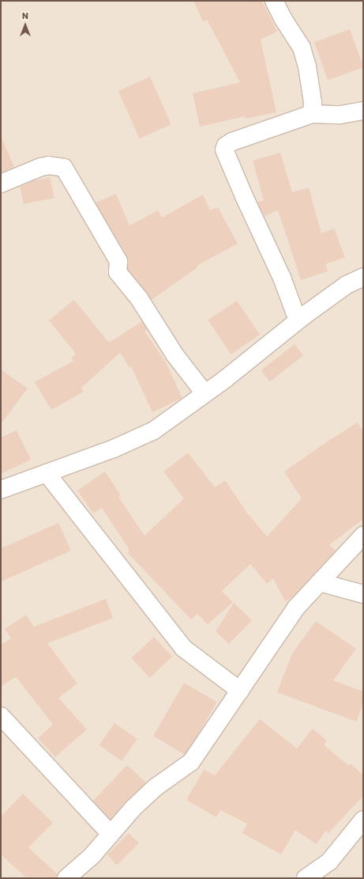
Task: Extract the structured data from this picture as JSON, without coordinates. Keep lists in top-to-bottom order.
{
  "north": "top"
}
